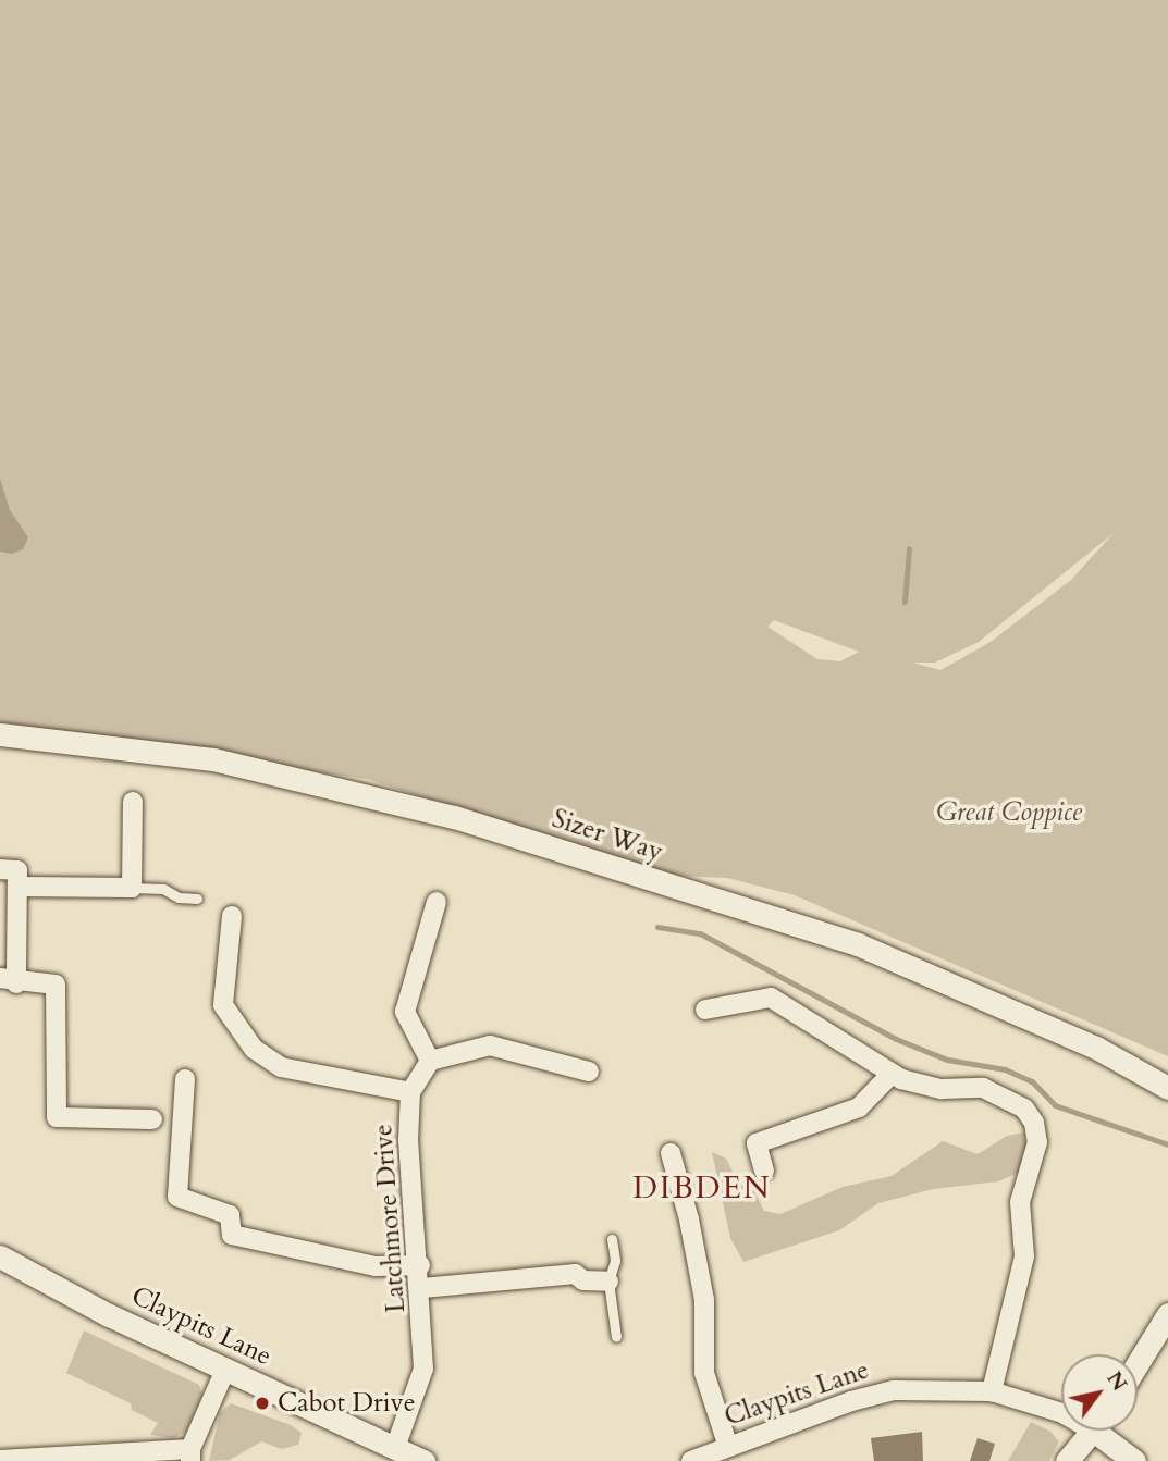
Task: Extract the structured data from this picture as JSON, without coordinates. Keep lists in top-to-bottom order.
{
  "streets": {
    "street": ["Sizer Way", "Latchmore Drive", "Claypits Lane"]
  },
  "crossings": [
    ["Latchmore Drive", "Claypits Lane"]
  ],
  "districts": ["DIBDEN"],
  "parks": ["Great Coppice"],
  "places": ["Cabot Drive"],
  "north": "top right"
}
